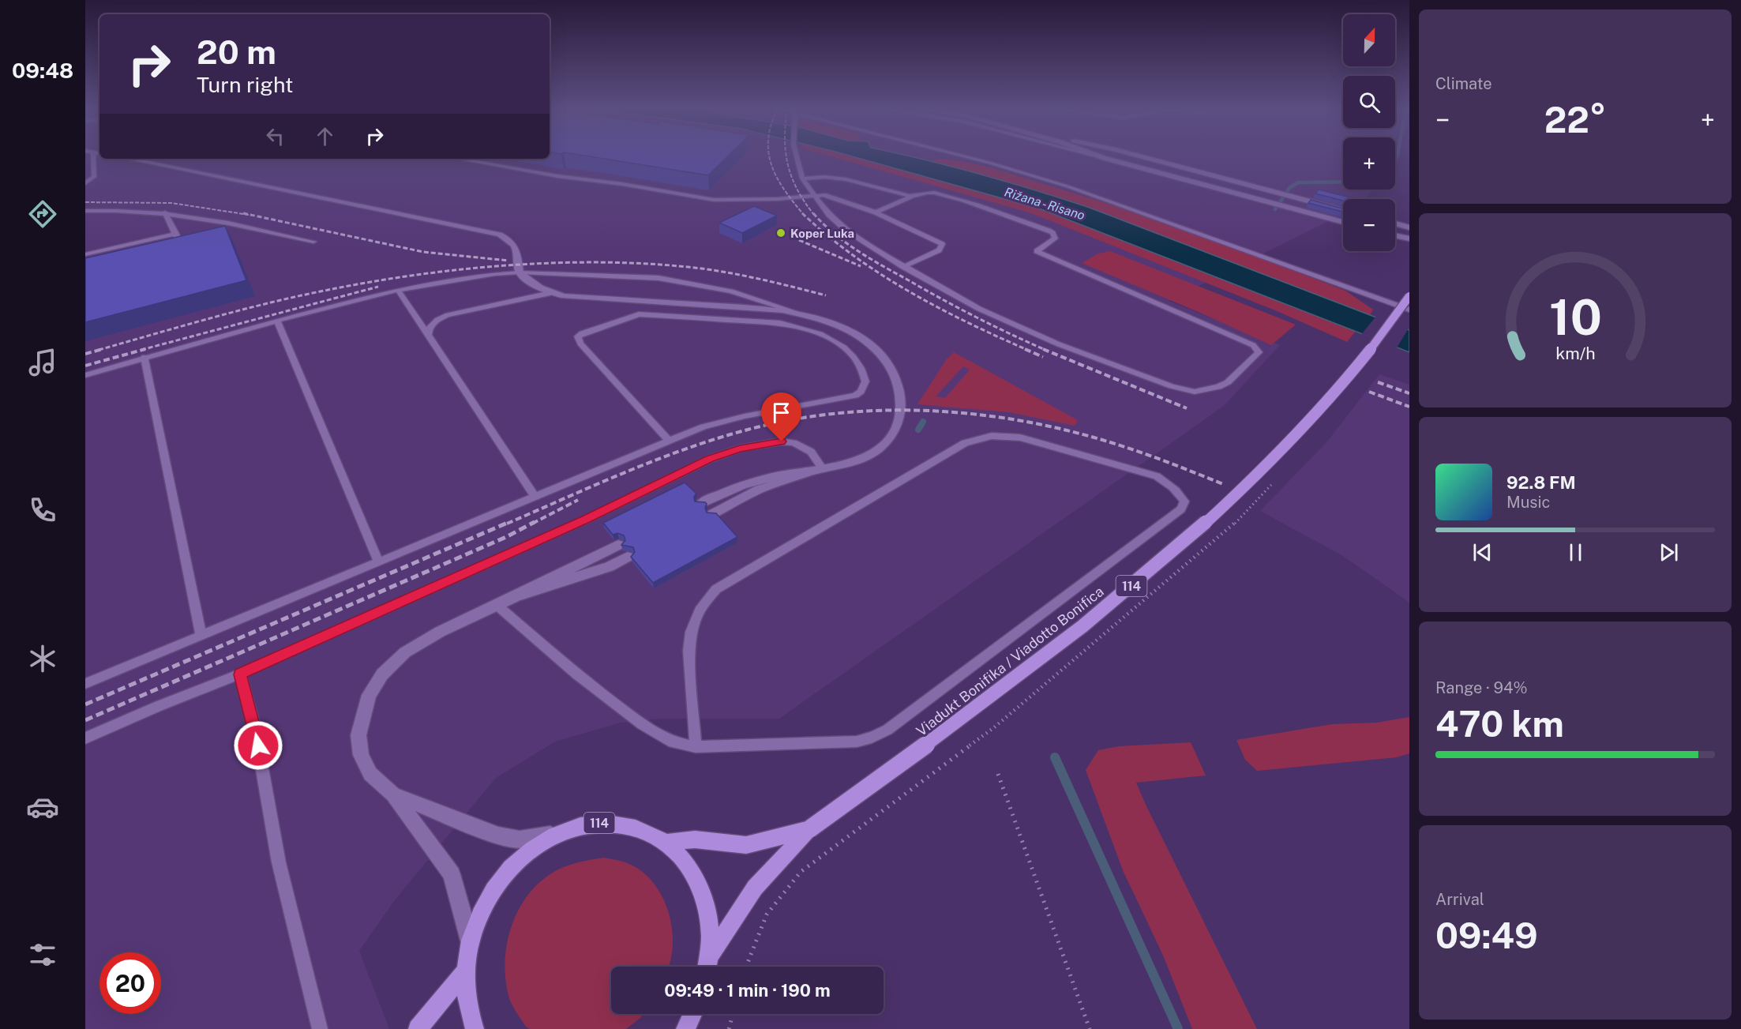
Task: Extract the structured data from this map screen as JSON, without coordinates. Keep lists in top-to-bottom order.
{
  "streets": {
    "main road": ["114", "Viadukt Bonifika / Viadotto Bonifica"]
  },
  "crossings": [
    ["114", "Viadukt Bonifika / Viadotto Bonifica"]
  ],
  "water": ["Rižana - Risano"],
  "places": ["Koper Luka"],
  "north": "top",
  "page": {
    "tabs": "09:48",
    "tile": [
      "Climate",
      ["Range · 94%", "470 km"],
      ["Arrival", "09:49"]
    ],
    "map_buttons": ["+", "−"],
    "turn": ["20 m", "Turn right"],
    "heat": ["−", "22°", "+"],
    "song": ["92.8 FM", "Music"],
    "limit": "20",
    "trip": "09:49 · 1 min · 190 m",
    "gauge": ["10", "km/h"]
  }
}
